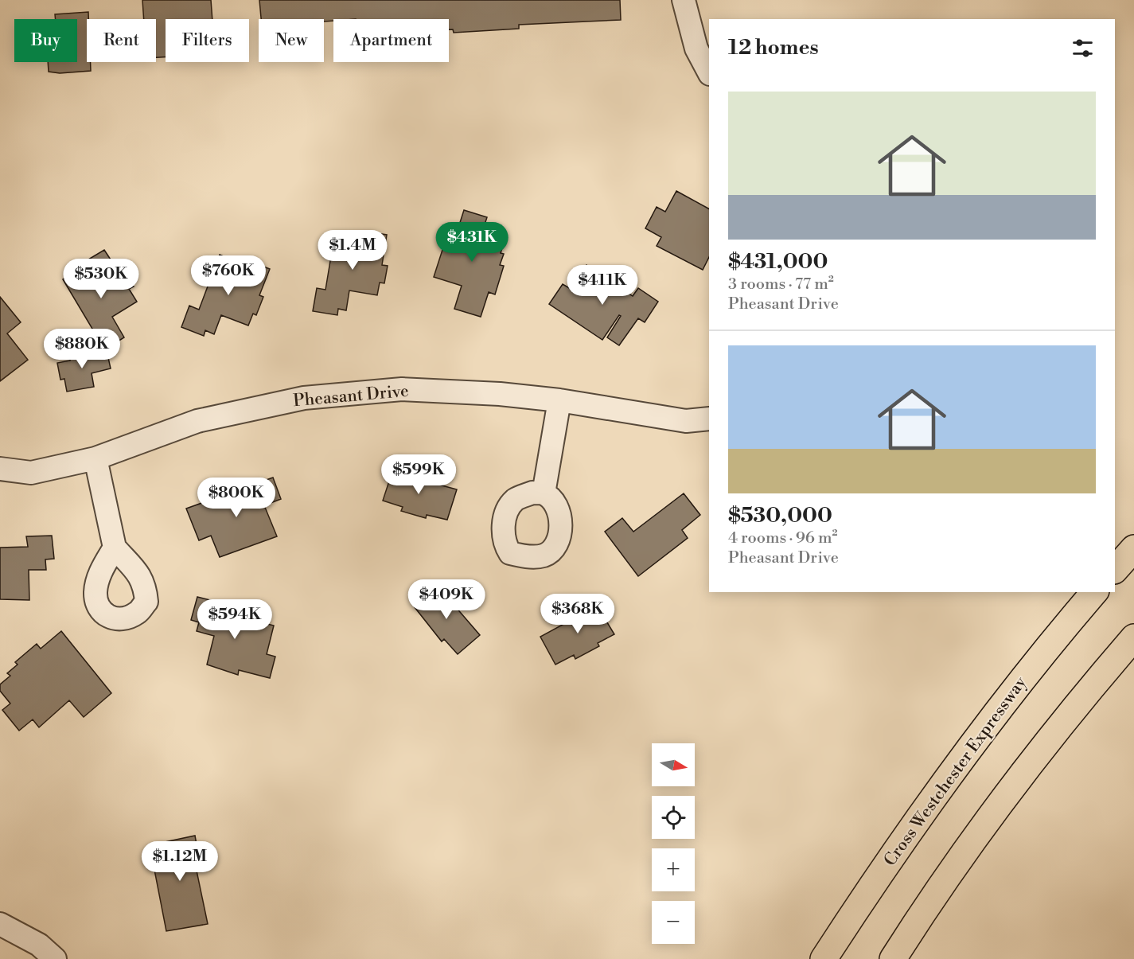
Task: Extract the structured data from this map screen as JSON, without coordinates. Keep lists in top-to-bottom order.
{
  "streets": {
    "highway": ["Cross Westchester Expressway"],
    "street": ["Pheasant Drive"]
  },
  "north": "right",
  "page": {
    "chip": [
      "Buy",
      "Rent",
      "Filters",
      "New",
      "Apartment"
    ],
    "heading": "12 homes",
    "list": [
      {
        "name": "$431,000",
        "note": "3 rooms · 77 m² · Pheasant Drive"
      },
      {
        "name": "$530,000",
        "note": "4 rooms · 96 m² · Pheasant Drive"
      }
    ],
    "price": [
      "$431K",
      "$1.4M",
      "$760K",
      "$530K",
      "$411K",
      "$880K",
      "$599K",
      "$800K",
      "$409K",
      "$368K",
      "$594K",
      "$1.12M"
    ],
    "map_buttons": ["+", "−"]
  }
}
